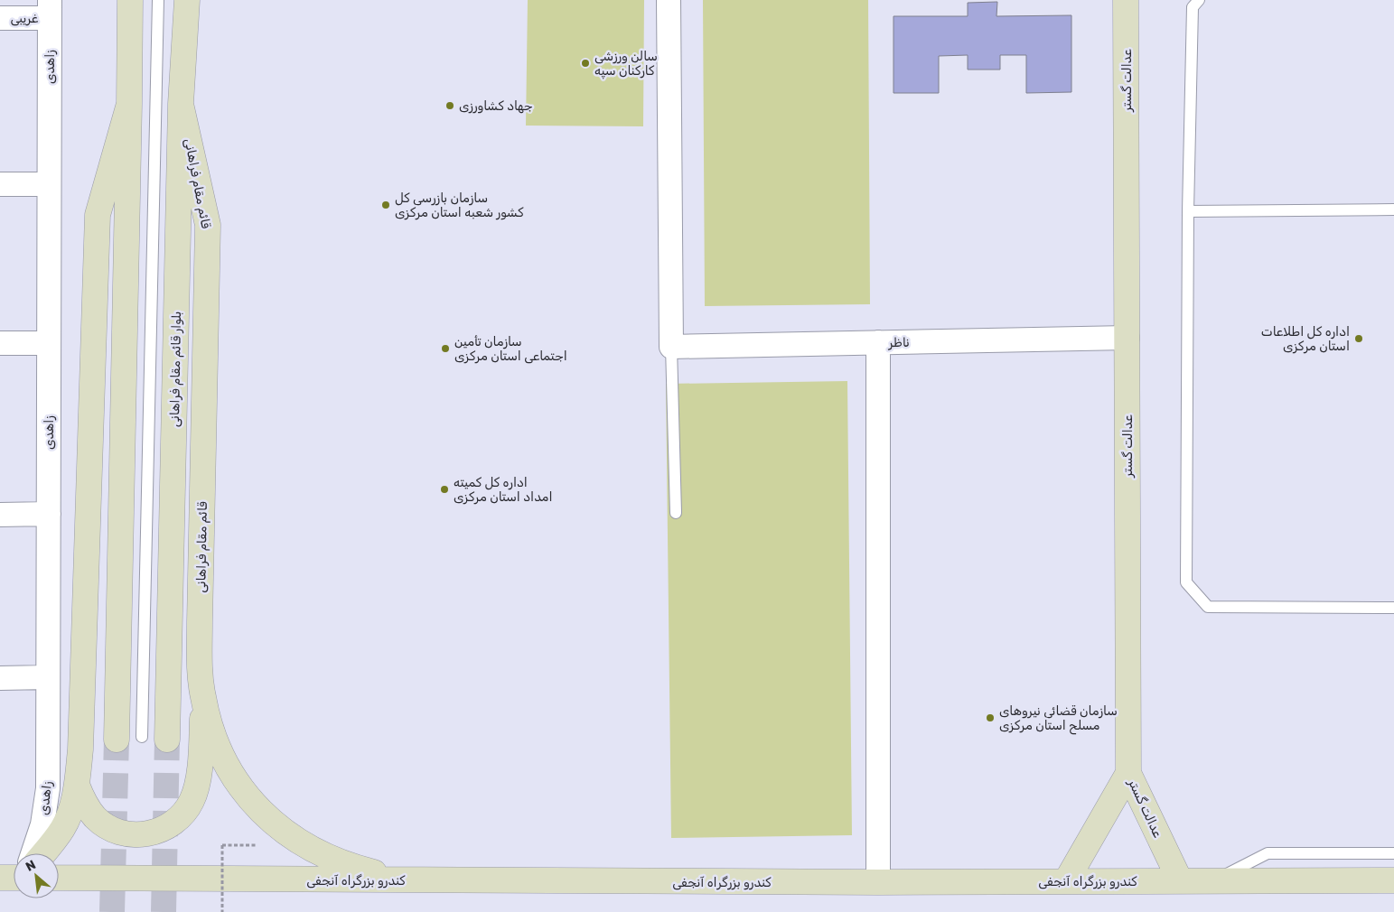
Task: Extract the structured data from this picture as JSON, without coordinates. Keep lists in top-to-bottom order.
{
  "streets": {
    "street": [
      "غریبی",
      "زاهدی",
      "عدالت گستر",
      "قائم مقام فراهانی",
      "ناظر",
      "بلوار قائم مقام فراهانی",
      "کندرو بزرگراه آنجفی"
    ]
  },
  "crossings": [
    ["غریبی", "زاهدی"],
    ["عدالت گستر", "ناظر"],
    ["عدالت گستر", "کندرو بزرگراه آنجفی"],
    ["قائم مقام فراهانی", "بلوار قائم مقام فراهانی"],
    ["قائم مقام فراهانی", "کندرو بزرگراه آنجفی"]
  ],
  "places": [
    "سالن ورزشی کارکنان سپه",
    "جهاد کشاورزی",
    "سازمان بازرسی کل کشور شعبه استان مرکزی",
    "اداره کل اطلاعات استان مرکزی",
    "سازمان تأمین اجتماعی استان مرکزی",
    "اداره کل کمیته امداد استان مرکزی",
    "سازمان قضائی نیروهای مسلح استان مرکزی"
  ],
  "north": "top left"
}
